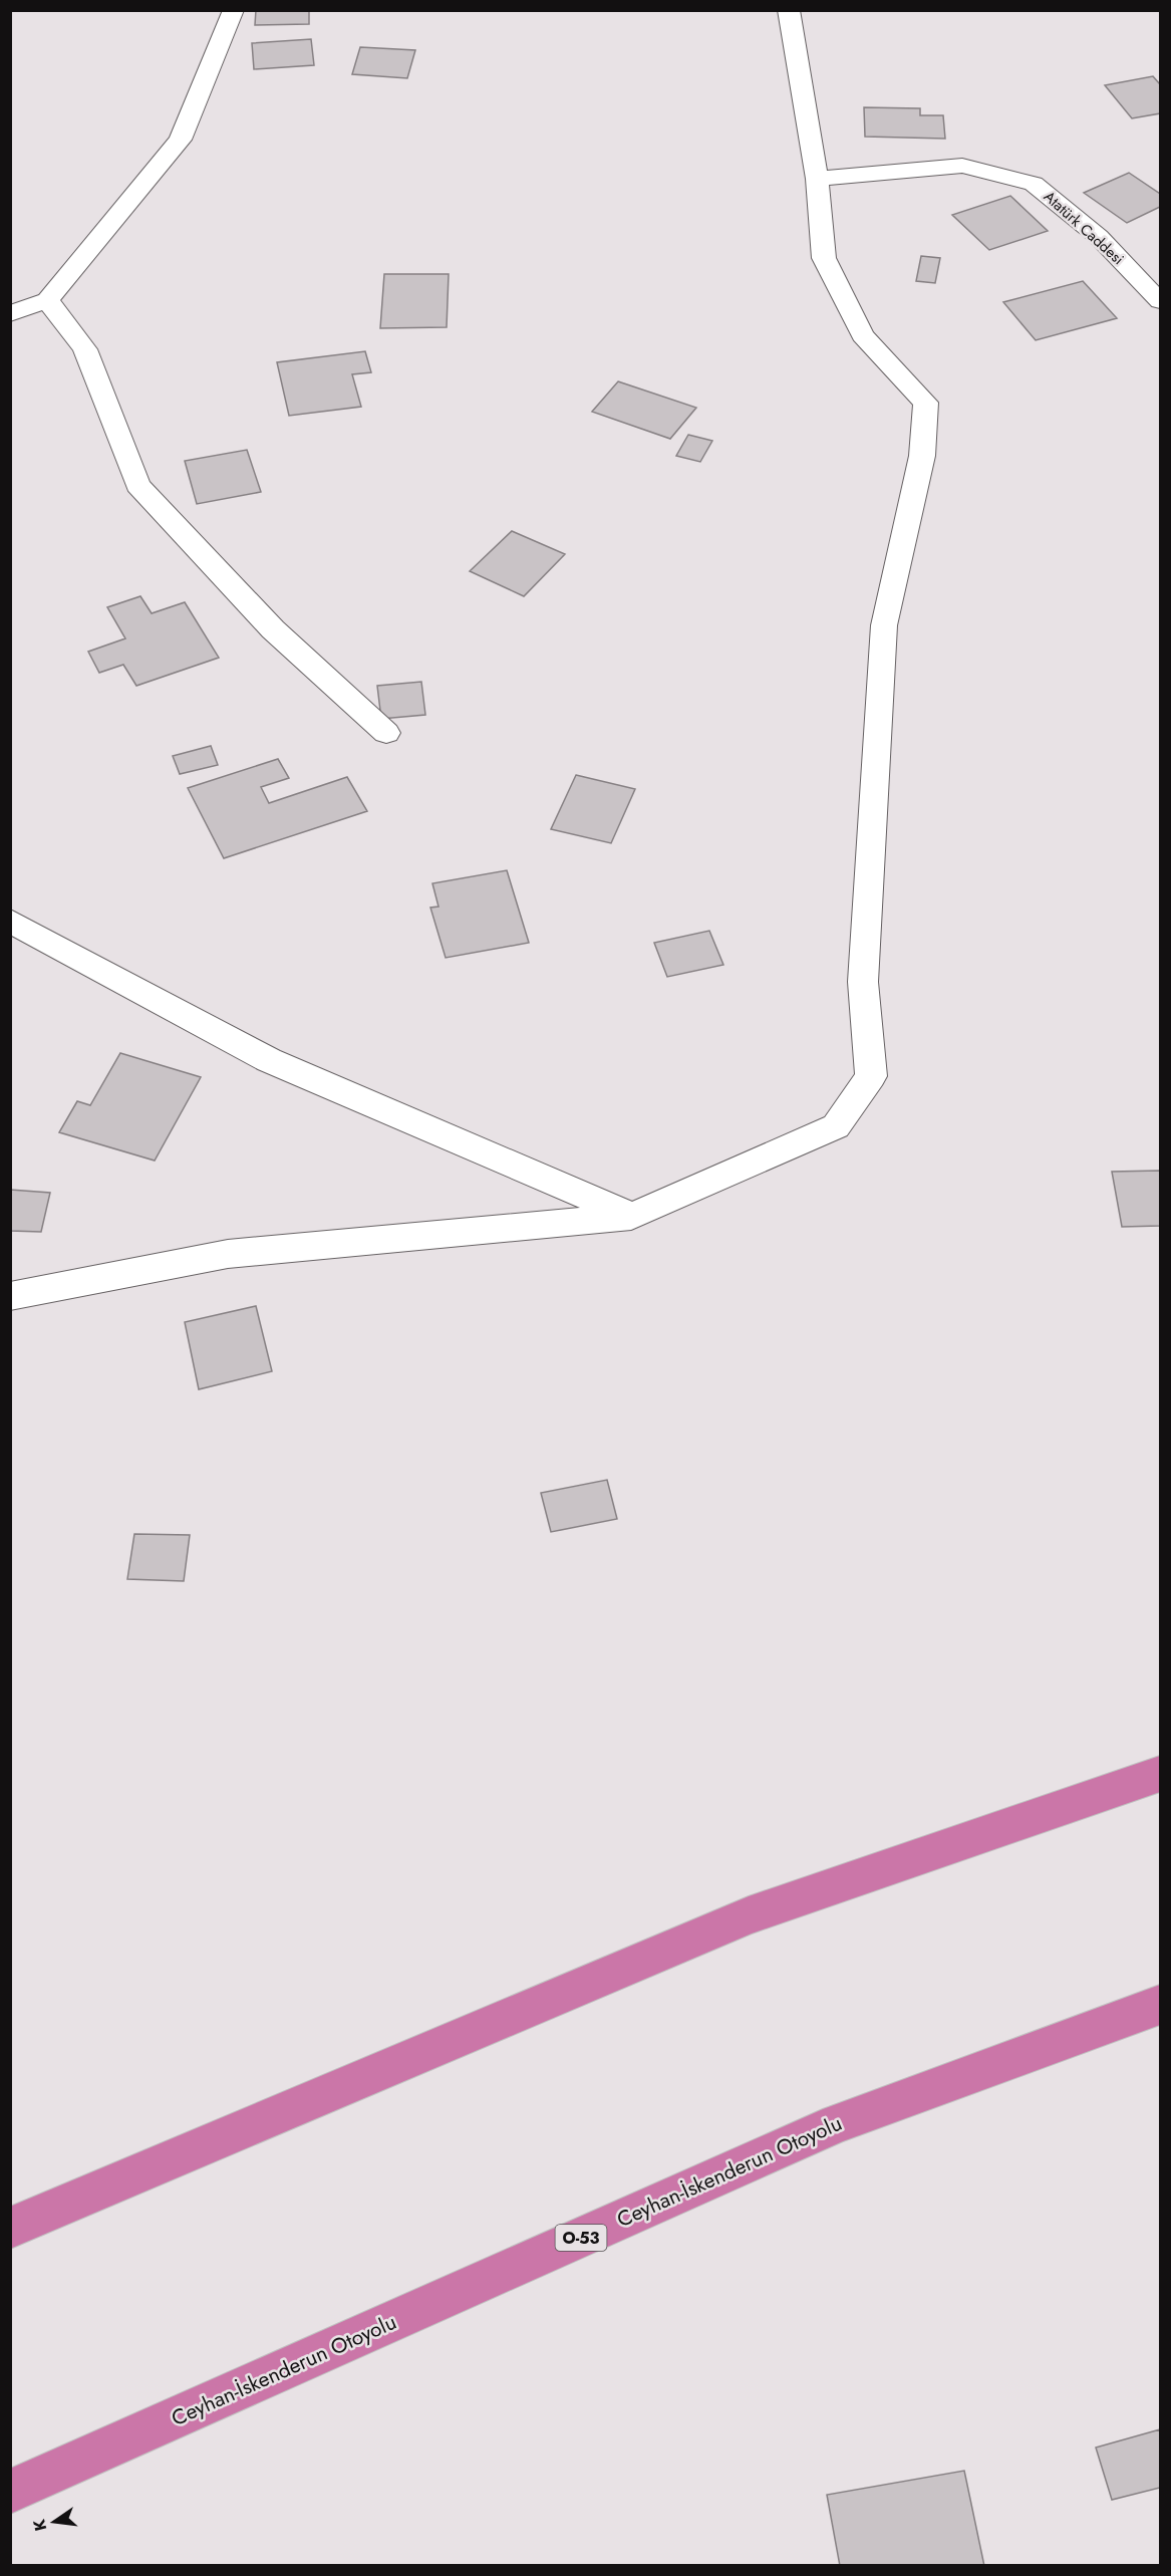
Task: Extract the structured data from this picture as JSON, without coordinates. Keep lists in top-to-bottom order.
{
  "streets": {
    "highway": ["Ceyhan-İskenderun Otoyolu", "O-53"],
    "street": ["Atatürk Caddesi"]
  },
  "north": "left"
}
